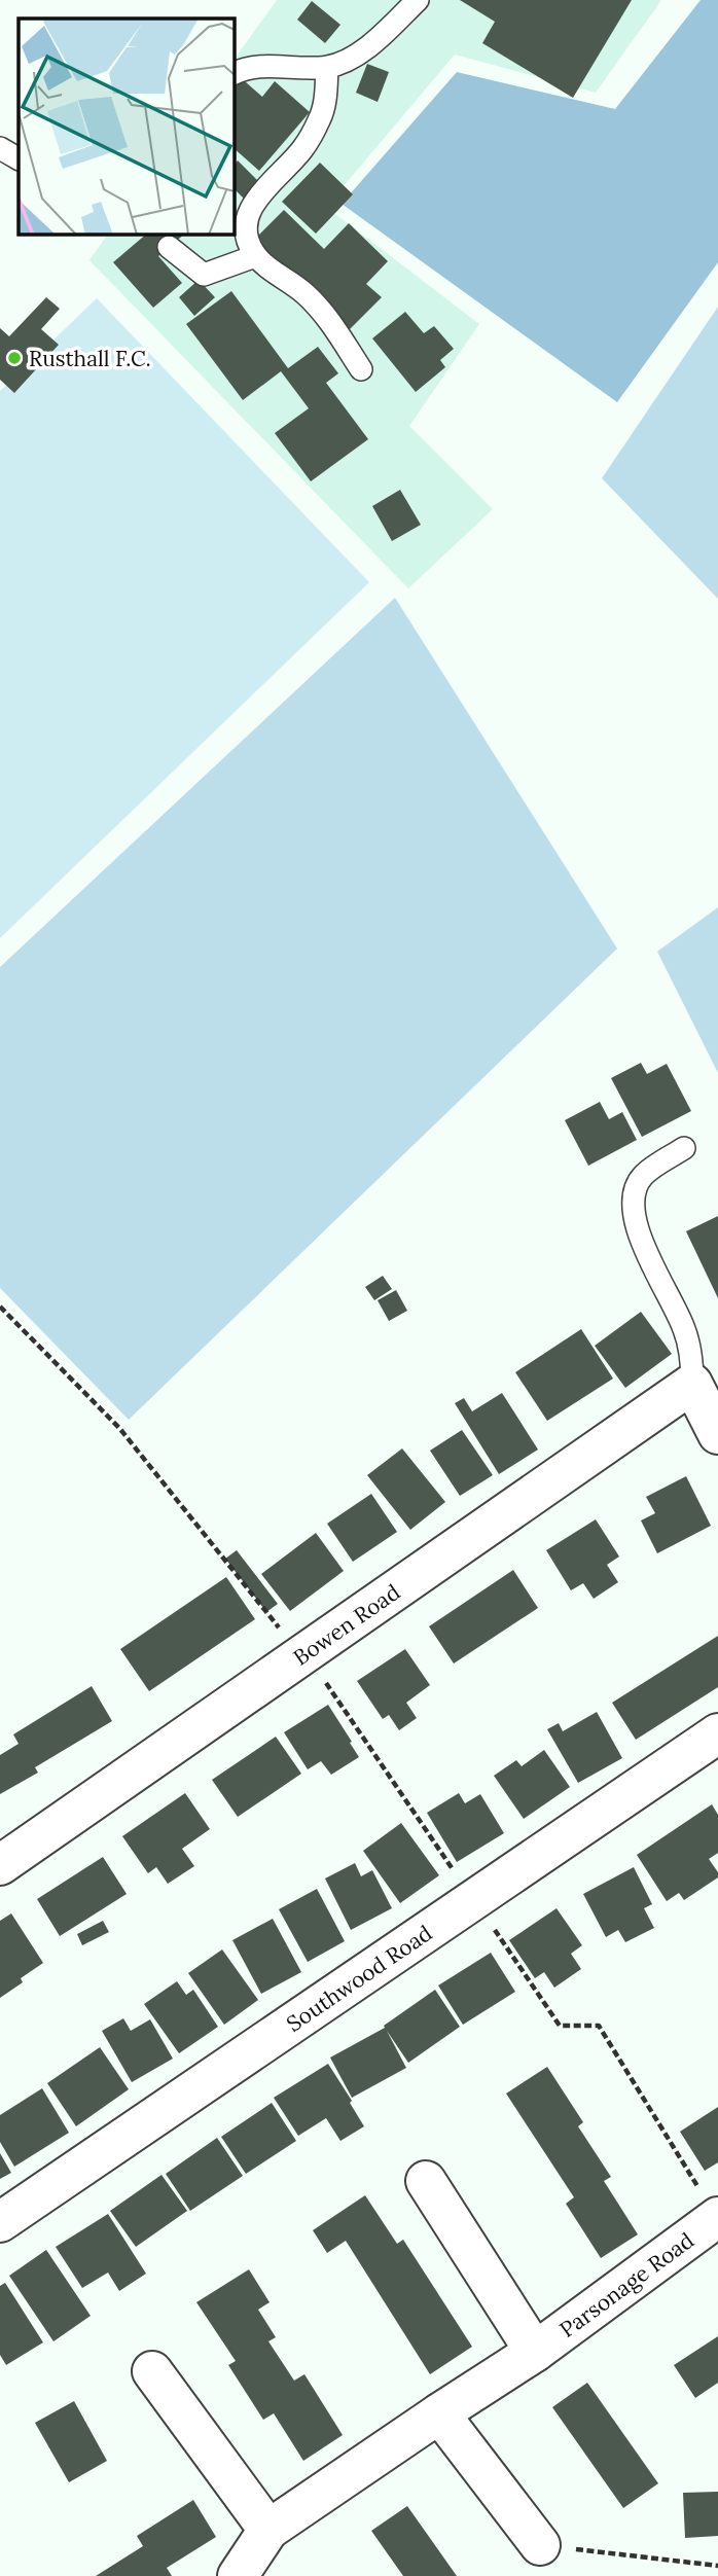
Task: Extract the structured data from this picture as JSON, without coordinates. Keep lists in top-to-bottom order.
{
  "streets": {
    "street": ["Bowen Road", "Southwood Road", "Parsonage Road"]
  },
  "places": ["Rusthall F.C."]
}
